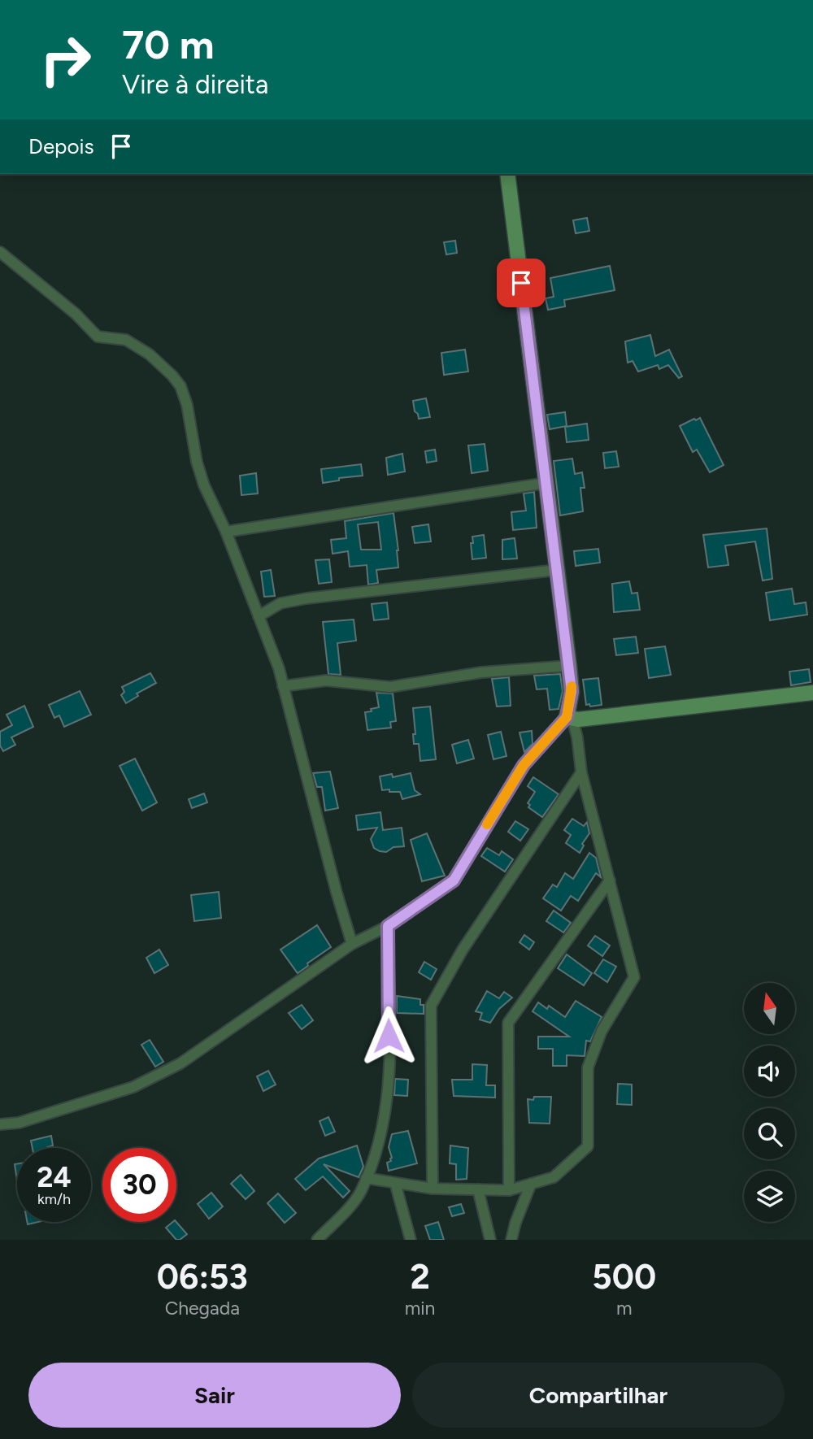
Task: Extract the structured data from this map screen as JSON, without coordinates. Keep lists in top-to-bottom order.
{
  "north": "top",
  "page": {
    "turn": ["70 m", "Vire à direita"],
    "then": "Depois",
    "speed": "24 km/h",
    "limit": "30",
    "eta": [
      "06:53",
      "Chegada",
      "2",
      "min",
      "500",
      "m"
    ],
    "buttons": ["Sair", "Compartilhar"]
  }
}
